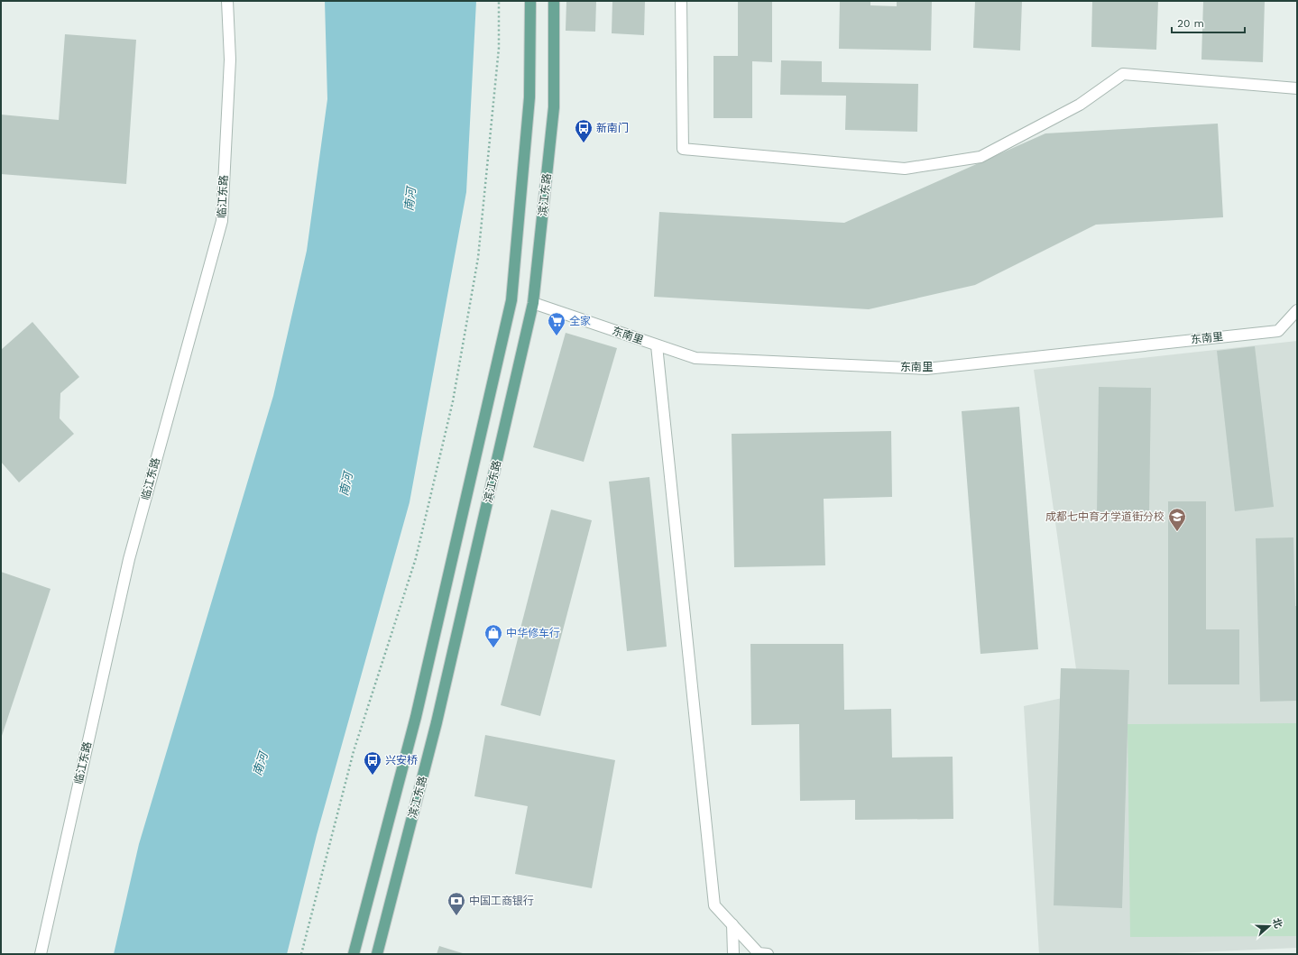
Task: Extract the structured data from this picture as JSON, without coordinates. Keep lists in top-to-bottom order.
{
  "streets": {
    "main road": ["滨江东路"],
    "street": ["临江东路", "东南里"]
  },
  "crossings": [
    ["滨江东路", "东南里"]
  ],
  "water": ["南河"],
  "places": {
    "bus stop": ["新南门", "兴安桥"],
    "supermarket": ["全家"],
    "school or university": ["成都七中育才学道街分校"],
    "shop": ["中华修车行"],
    "bank": ["中国工商银行"]
  },
  "scale_bar": "20 m",
  "north": "right"
}
